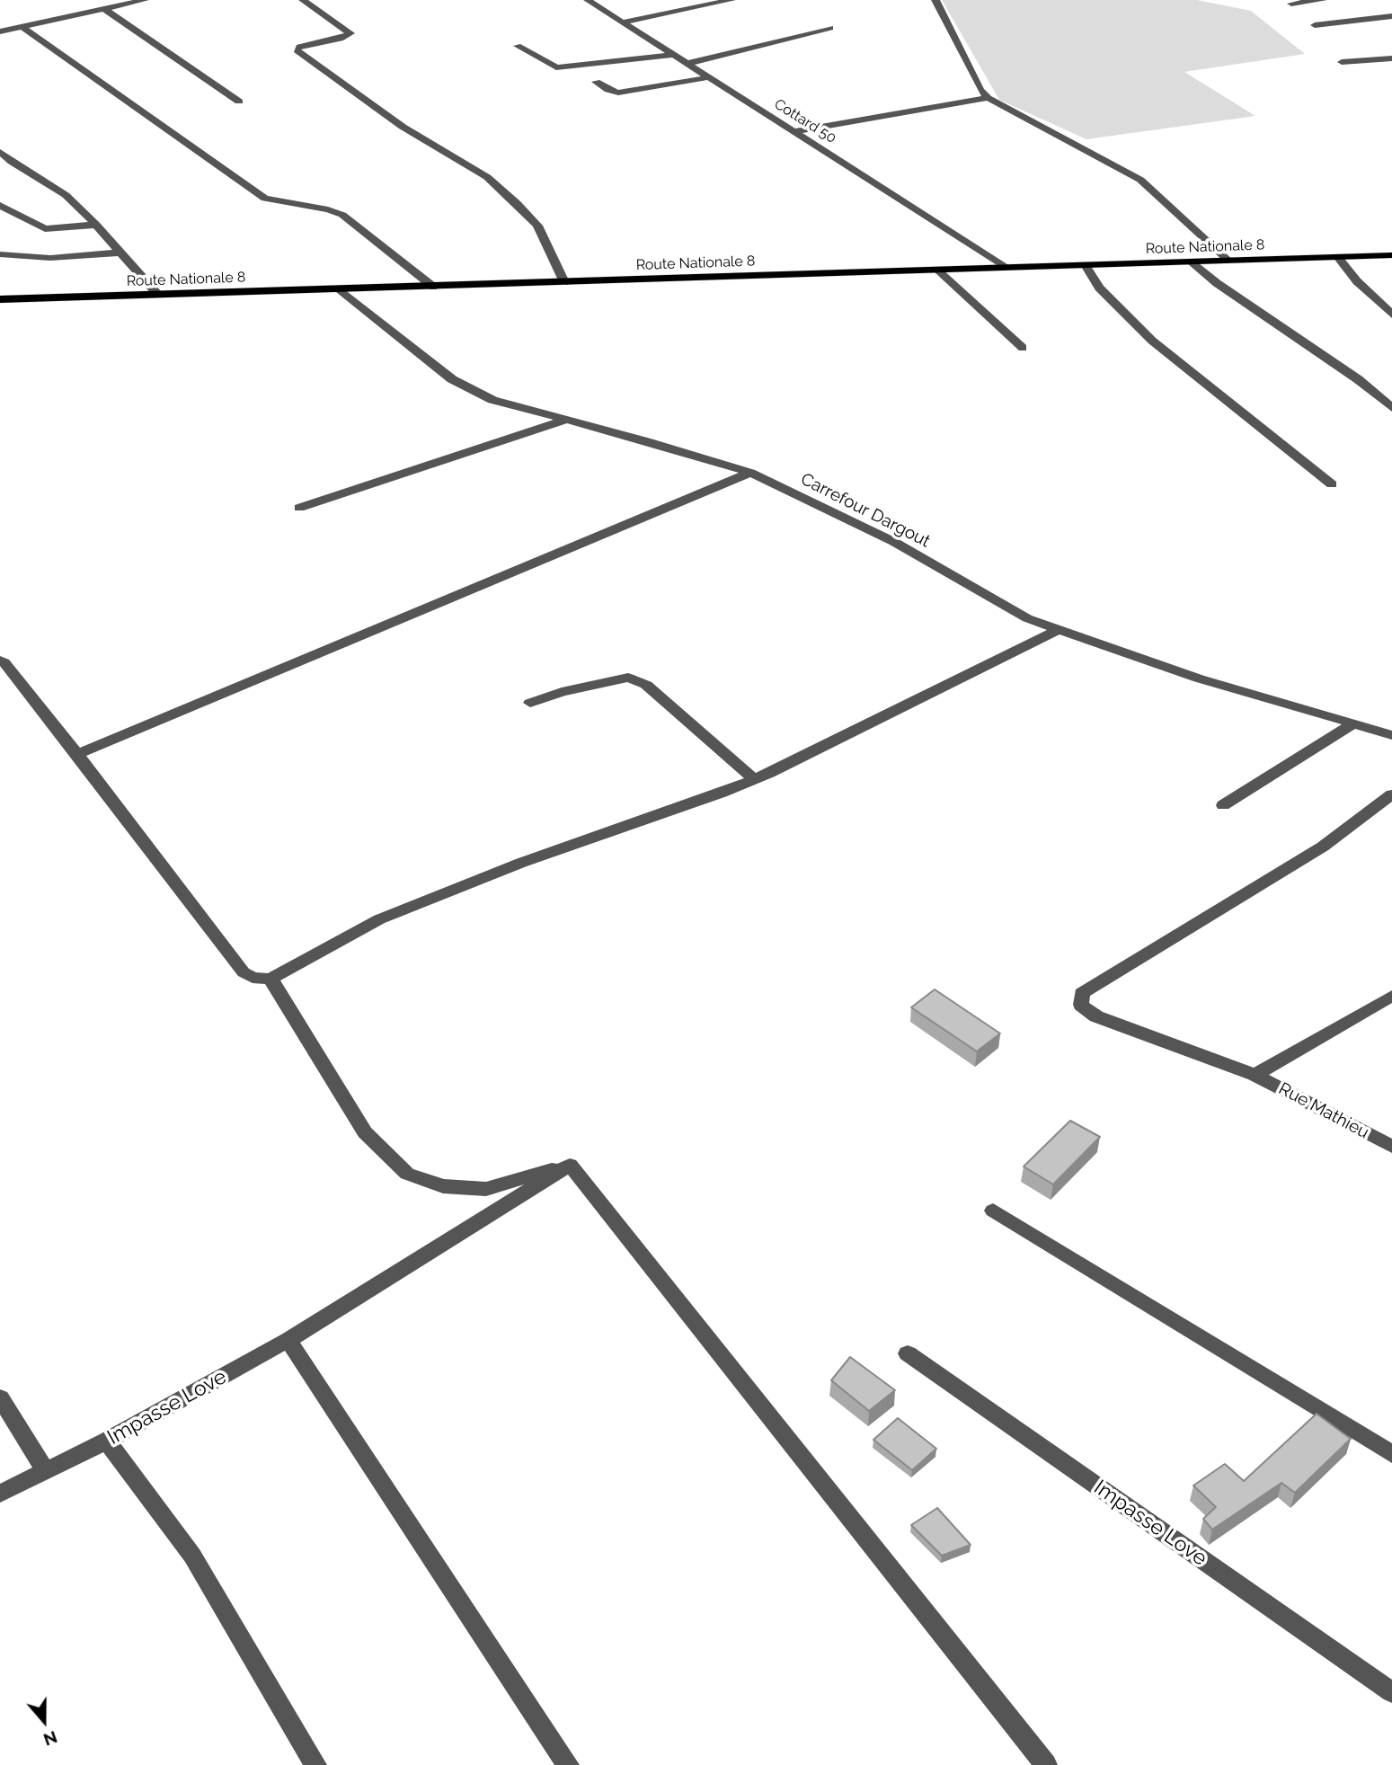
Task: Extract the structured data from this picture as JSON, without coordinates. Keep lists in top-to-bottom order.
{
  "streets": {
    "main road": ["Route Nationale 8"],
    "street": [
      "Cottard 50",
      "Carrefour Dargout",
      "Rue Mathieu",
      "Impasse Love"
    ]
  },
  "crossings": [
    ["Cottard 50", "Route Nationale 8"],
    ["Route Nationale 8", "Carrefour Dargout"]
  ],
  "north": "bottom"
}
